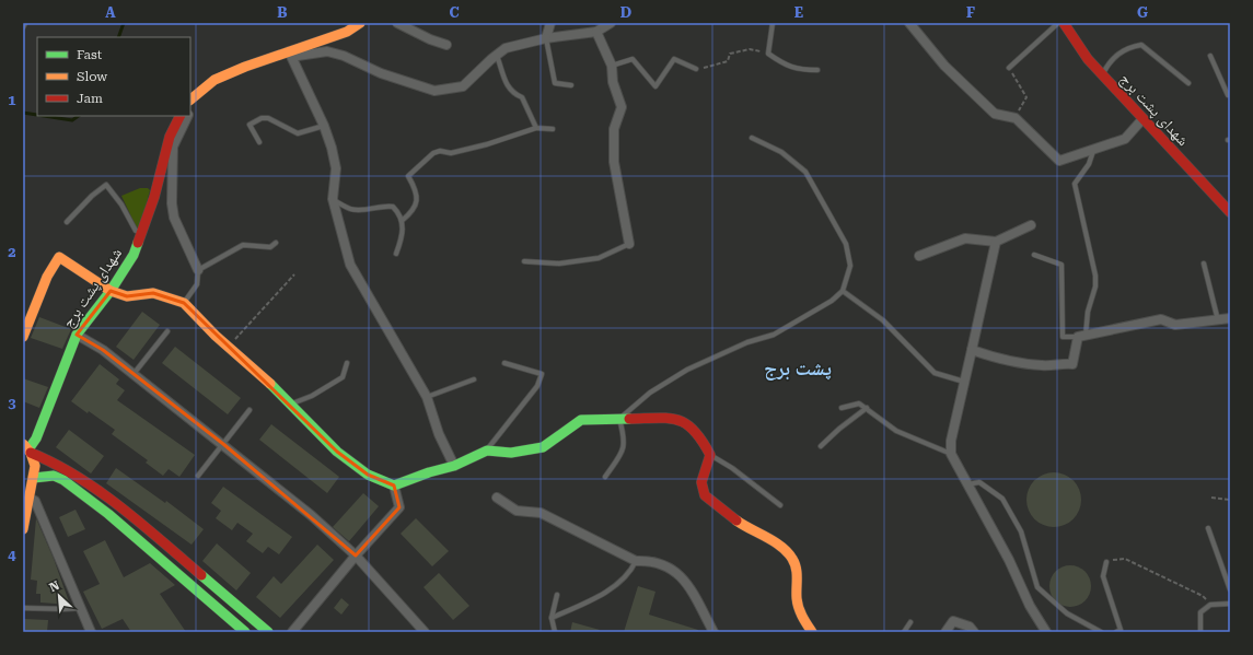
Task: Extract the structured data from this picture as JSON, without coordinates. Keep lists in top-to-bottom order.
{
  "streets": {
    "street": ["شهدای پشت برج"]
  },
  "districts": ["پشت برج"],
  "legend": ["Fast", "Slow", "Jam"],
  "north": "top left",
  "grid": {
    "columns": [
      "A",
      "B",
      "C",
      "D",
      "E",
      "F",
      "G"
    ],
    "rows": [
      "1",
      "2",
      "3",
      "4"
    ]
  }
}
